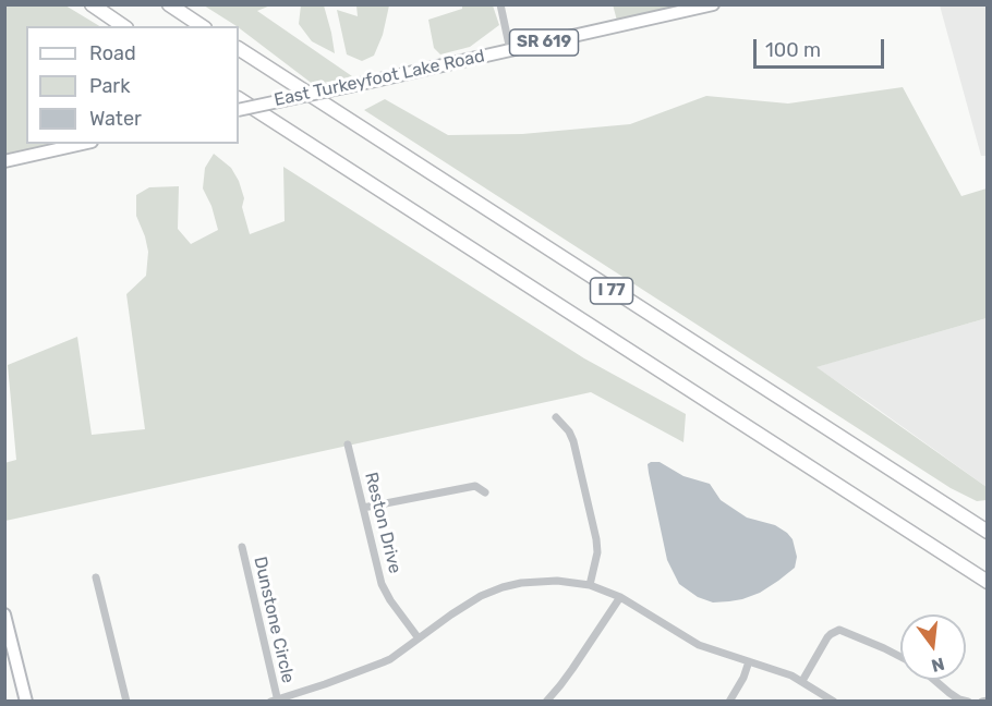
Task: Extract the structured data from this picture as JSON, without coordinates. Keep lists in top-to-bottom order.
{
  "streets": {
    "highway": ["I 77"],
    "main road": ["SR 619", "East Turkeyfoot Lake Road"],
    "street": ["Reston Drive", "Dunstone Circle"]
  },
  "legend": ["Road", "Park", "Water"],
  "scale_bar": "100 m",
  "north": "bottom"
}
